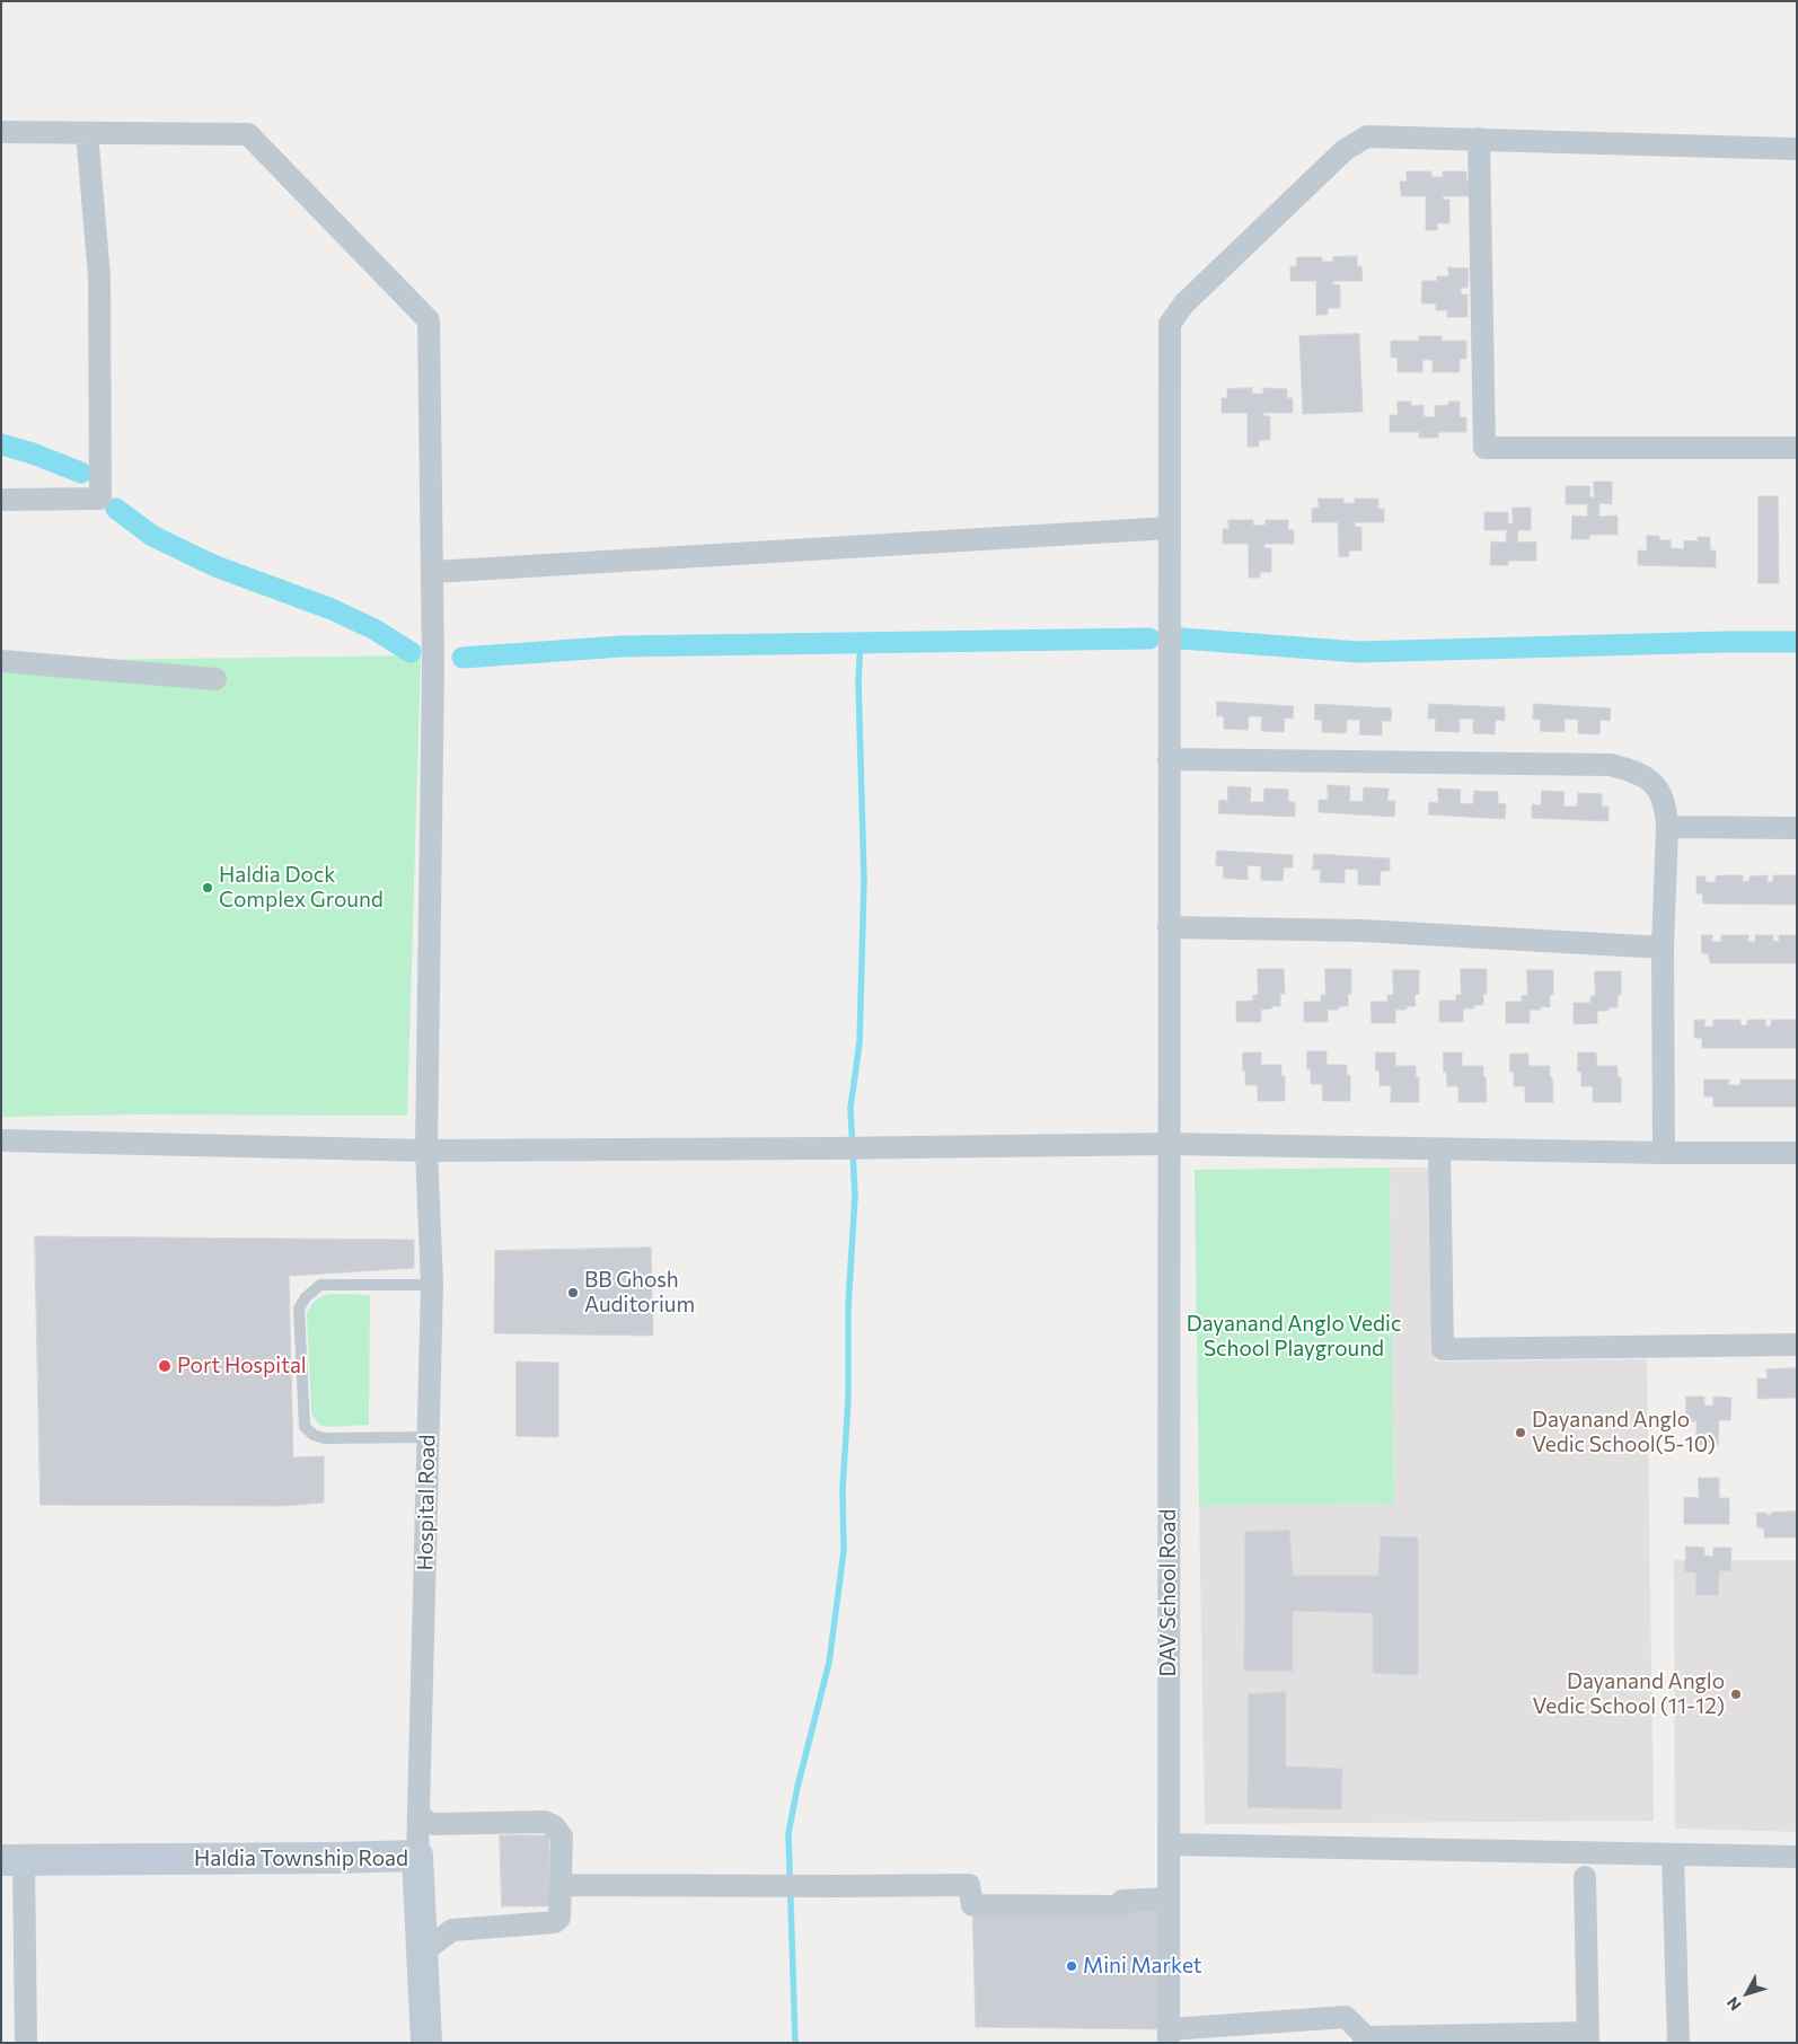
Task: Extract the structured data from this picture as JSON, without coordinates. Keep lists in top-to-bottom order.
{
  "streets": {
    "main road": ["Haldia Township Road"],
    "street": ["Hospital Road", "DAV School Road"]
  },
  "crossings": [
    ["Hospital Road", "Haldia Township Road"]
  ],
  "parks": ["Dayanand Anglo Vedic School Playground"],
  "places": [
    "Haldia Dock Complex Ground",
    "BB Ghosh Auditorium",
    "Port Hospital",
    "Dayanand Anglo Vedic School(5-10)",
    "Dayanand Anglo Vedic School (11-12)",
    "Mini Market"
  ],
  "north": "bottom left"
}
